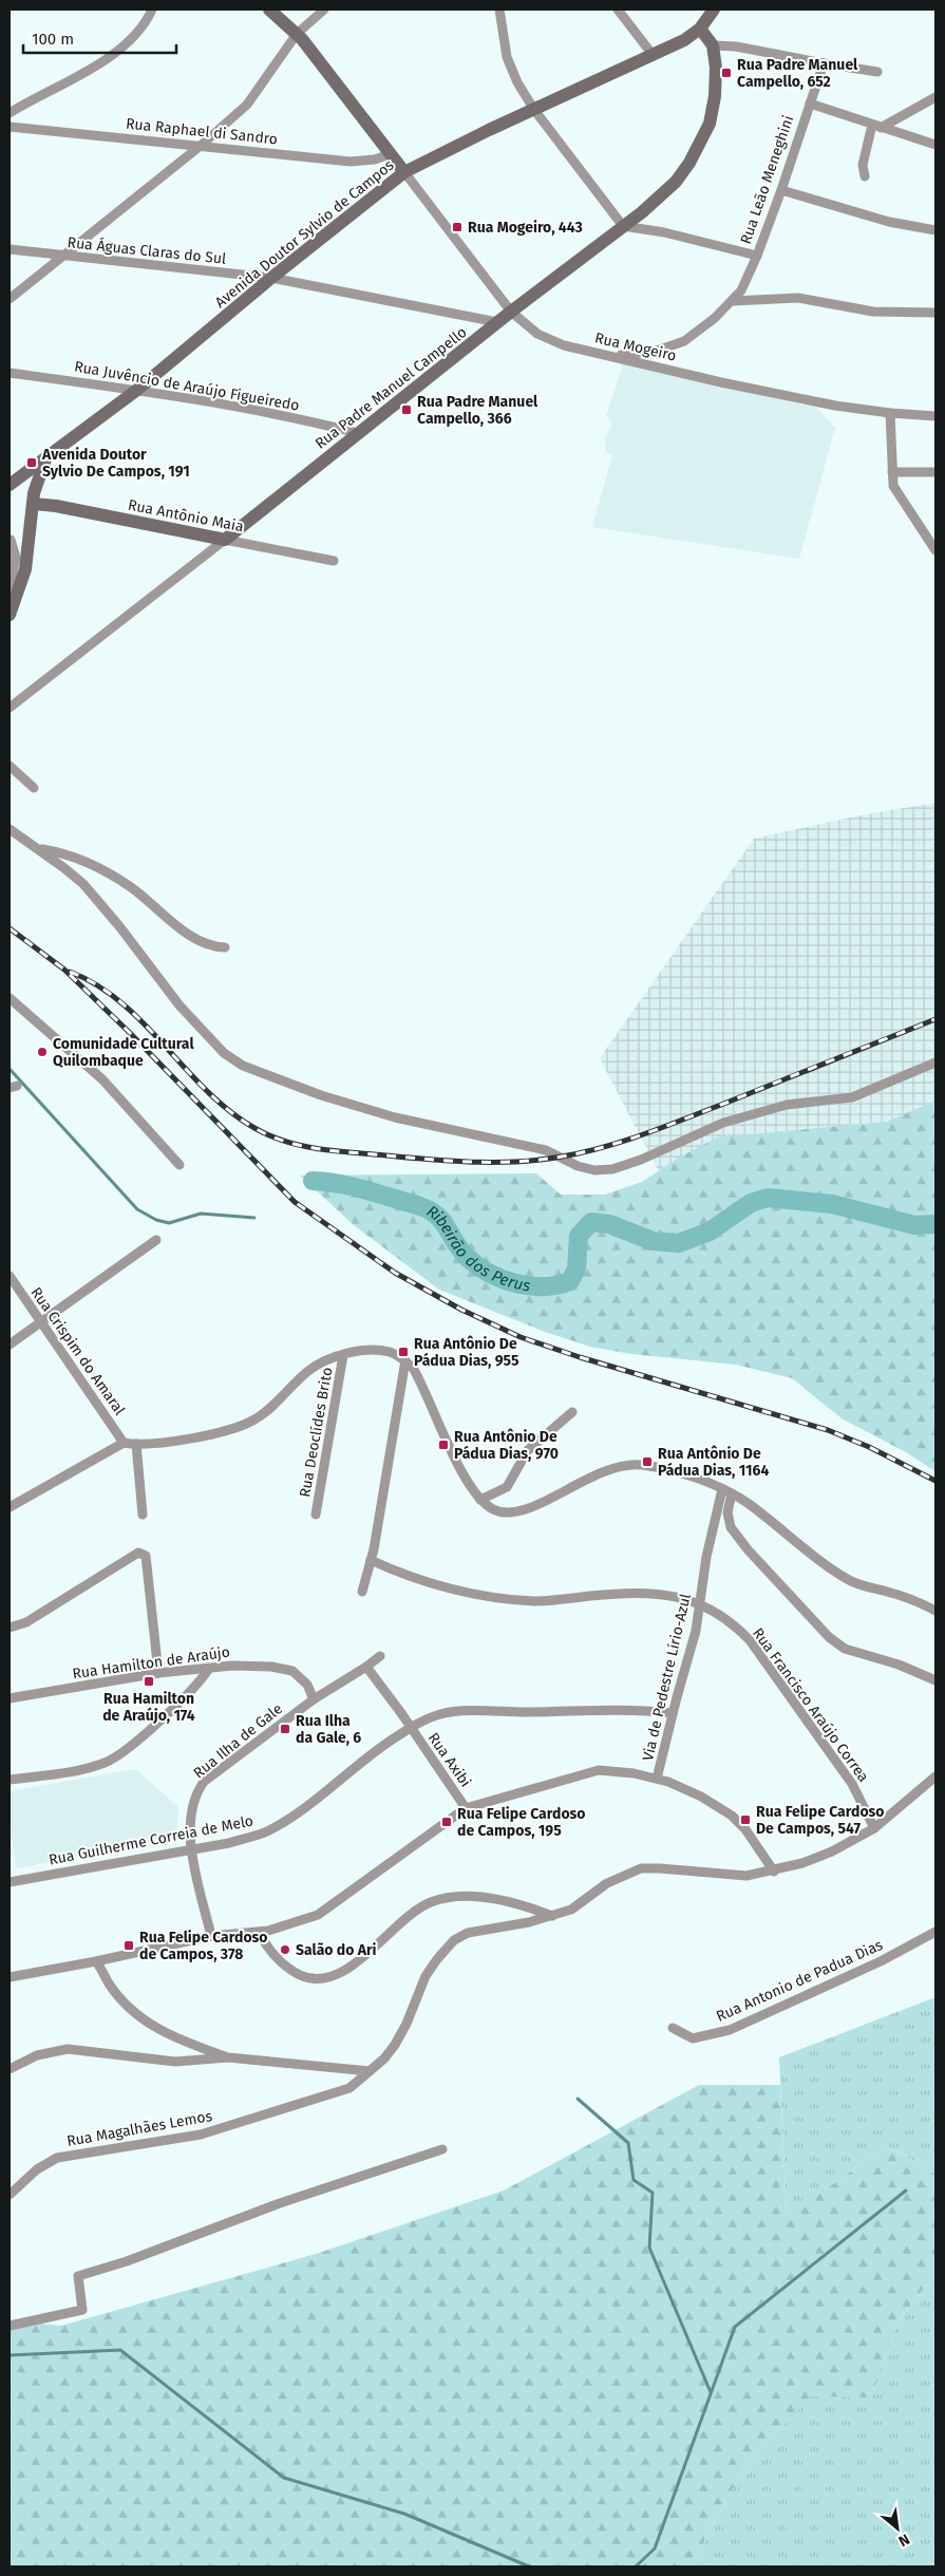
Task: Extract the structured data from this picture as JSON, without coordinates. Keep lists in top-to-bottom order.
{
  "streets": {
    "main road": ["Avenida Doutor Sylvio de Campos", "Rua Padre Manuel Campello", "Rua Antônio Maia"],
    "street": [
      "Rua Raphael di Sandro",
      "Rua Leão Meneghini",
      "Rua Águas Claras do Sul",
      "Rua Mogeiro",
      "Rua Juvêncio de Araújo Figueiredo",
      "Rua Crispim do Amaral",
      "Rua Deoclídes Brito",
      "Rua Hamilton de Araújo",
      "Via de Pedestre Lírio-Azul",
      "Rua Francisco Araújo Correa",
      "Rua Ilha de Gale",
      "Rua Axibi",
      "Rua Guilherme Correia de Melo",
      "Rua Antonio de Padua Dias",
      "Rua Magalhães Lemos"
    ]
  },
  "crossings": [
    ["Rua Leão Meneghini", "Rua Mogeiro"],
    ["Avenida Doutor Sylvio de Campos", "Rua Águas Claras do Sul"],
    ["Avenida Doutor Sylvio de Campos", "Rua Mogeiro"],
    ["Avenida Doutor Sylvio de Campos", "Rua Juvêncio de Araújo Figueiredo"],
    ["Rua Águas Claras do Sul", "Rua Padre Manuel Campello"],
    ["Rua Mogeiro", "Rua Padre Manuel Campello"],
    ["Rua Juvêncio de Araújo Figueiredo", "Rua Padre Manuel Campello"],
    ["Rua Padre Manuel Campello", "Rua Antônio Maia"],
    ["Rua Hamilton de Araújo", "Rua Ilha de Gale"],
    ["Via de Pedestre Lírio-Azul", "Rua Francisco Araújo Correa"],
    ["Via de Pedestre Lírio-Azul", "Rua Guilherme Correia de Melo"],
    ["Rua Francisco Araújo Correa", "Rua Magalhães Lemos"],
    ["Rua Ilha de Gale", "Rua Axibi"],
    ["Rua Ilha de Gale", "Rua Guilherme Correia de Melo"],
    ["Rua Axibi", "Rua Guilherme Correia de Melo"]
  ],
  "water": ["Ribeirão dos Perus"],
  "places": {
    "transit": [
      "Rua Padre Manuel Campello, 652",
      "Rua Mogeiro, 443",
      "Rua Padre Manuel Campello, 366",
      "Avenida Doutor Sylvio De Campos, 191",
      "Rua Antônio De Pádua Dias, 955",
      "Rua Antônio De Pádua Dias, 970",
      "Rua Antônio De Pádua Dias, 1164",
      "Rua Hamilton de Araújo, 174",
      "Rua Ilha da Gale, 6",
      "Rua Felipe Cardoso De Campos, 547",
      "Rua Felipe Cardoso de Campos, 195",
      "Rua Felipe Cardoso de Campos, 378"
    ],
    "other": ["Comunidade Cultural Quilombaque", "Salão do Ari"]
  },
  "scale_bar": "100 m",
  "north": "bottom right"
}
